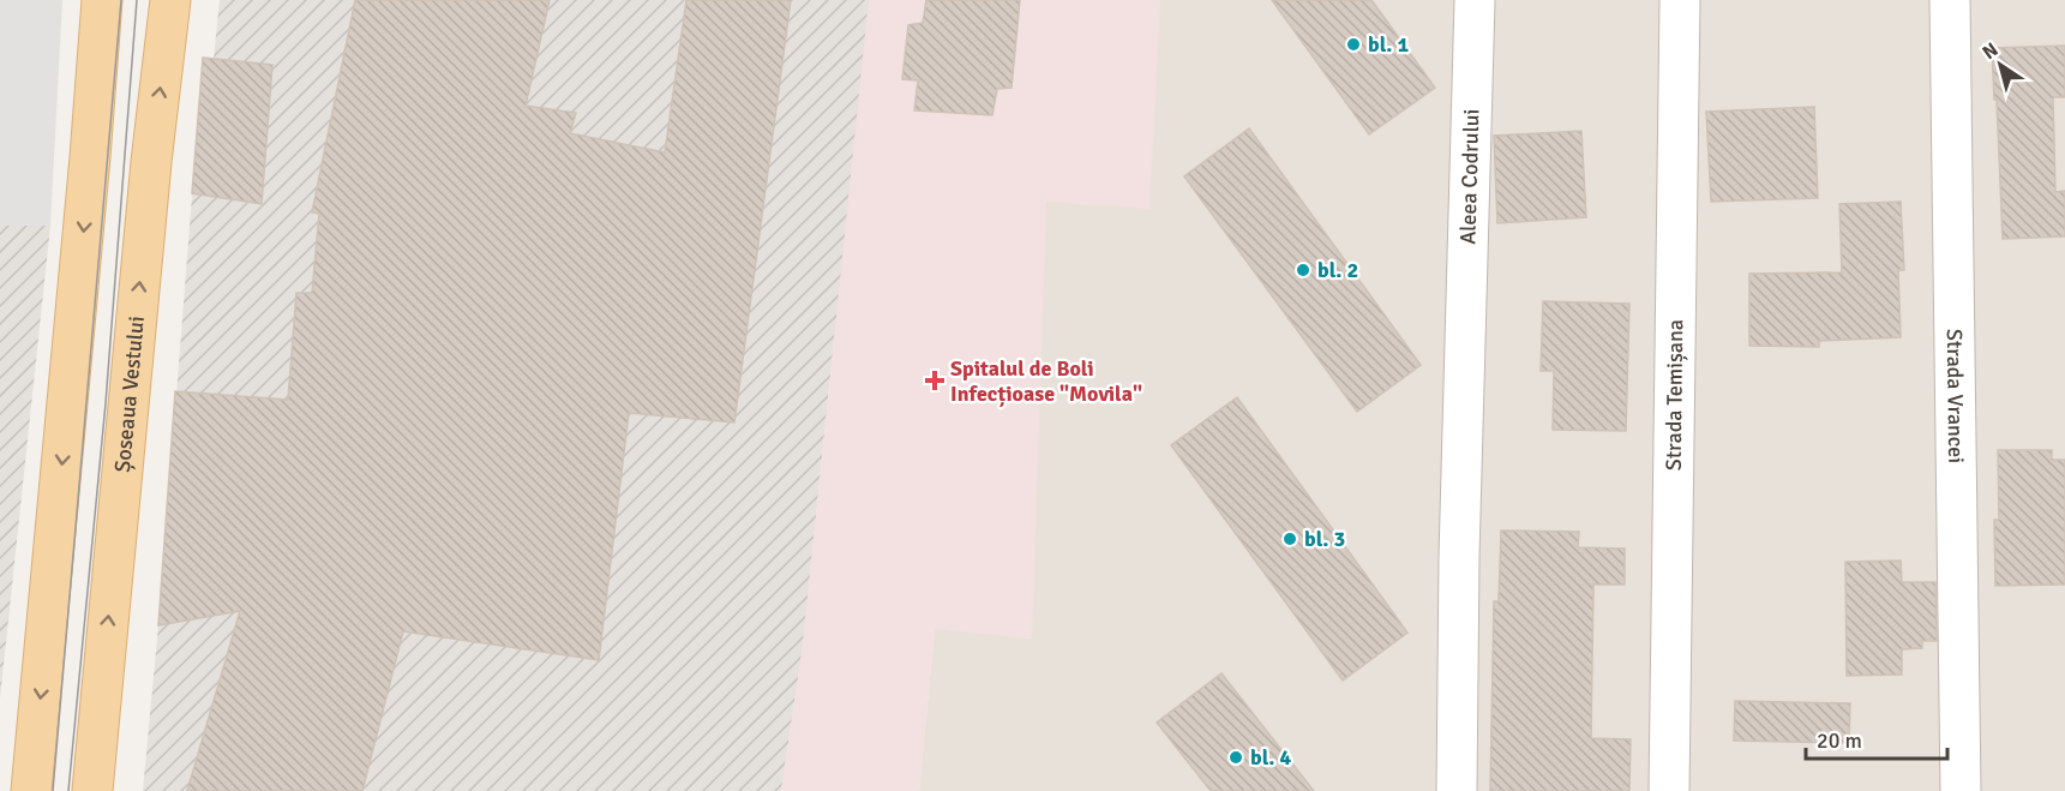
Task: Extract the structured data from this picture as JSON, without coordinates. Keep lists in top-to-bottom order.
{
  "streets": {
    "main road": ["Șoseaua Vestului"],
    "street": ["Aleea Codrului", "Strada Vrancei", "Strada Temișana"]
  },
  "places": {
    "other": [
      "bl. 1",
      "bl. 2",
      "bl. 3",
      "bl. 4"
    ],
    "health": ["Spitalul de Boli Infecțioase \"Movila\""]
  },
  "scale_bar": "20 m",
  "north": "top left"
}
